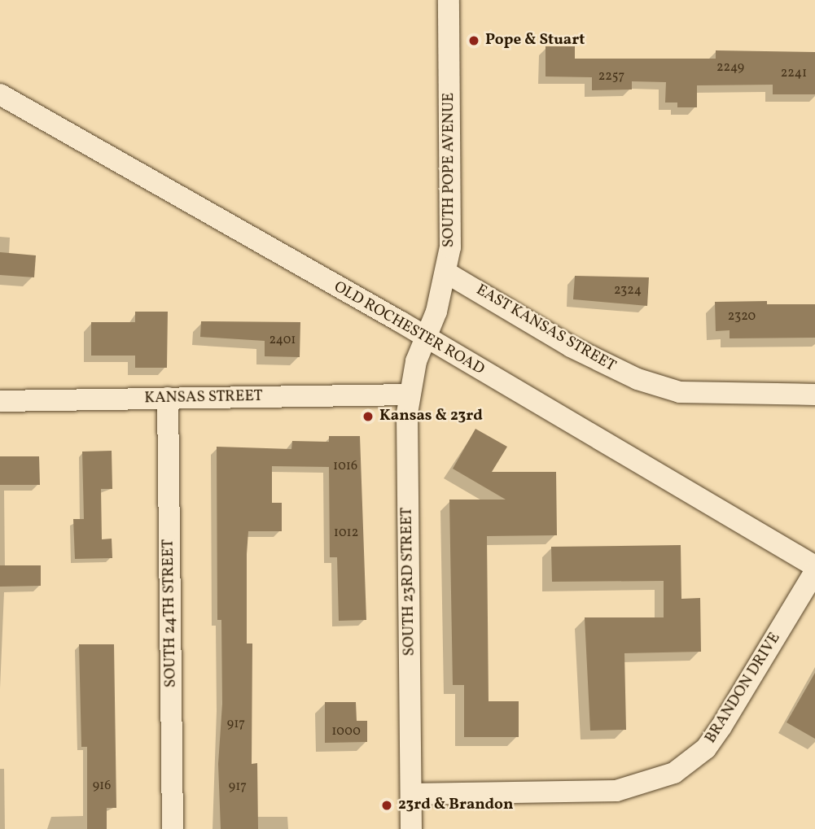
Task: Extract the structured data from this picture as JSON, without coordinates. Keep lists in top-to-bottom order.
{
  "streets": {
    "street": [
      "SOUTH POPE AVENUE",
      "OLD ROCHESTER ROAD",
      "EAST KANSAS STREET",
      "KANSAS STREET",
      "SOUTH 23RD STREET",
      "SOUTH 24TH STREET",
      "BRANDON DRIVE"
    ]
  },
  "crossings": [
    ["SOUTH POPE AVENUE", "OLD ROCHESTER ROAD"],
    ["SOUTH POPE AVENUE", "EAST KANSAS STREET"],
    ["SOUTH POPE AVENUE", "SOUTH 23RD STREET"],
    ["OLD ROCHESTER ROAD", "SOUTH 23RD STREET"],
    ["KANSAS STREET", "SOUTH 23RD STREET"],
    ["KANSAS STREET", "SOUTH 24TH STREET"],
    ["SOUTH 23RD STREET", "BRANDON DRIVE"]
  ],
  "places": ["Pope & Stuart", "Kansas & 23rd", "23rd & Brandon"],
  "house_numbers": [
    "2249",
    "2241",
    "2257",
    "2324",
    "2320",
    "2401",
    "1016",
    "1012",
    "917",
    "1000",
    "916",
    "917"
  ]
}
